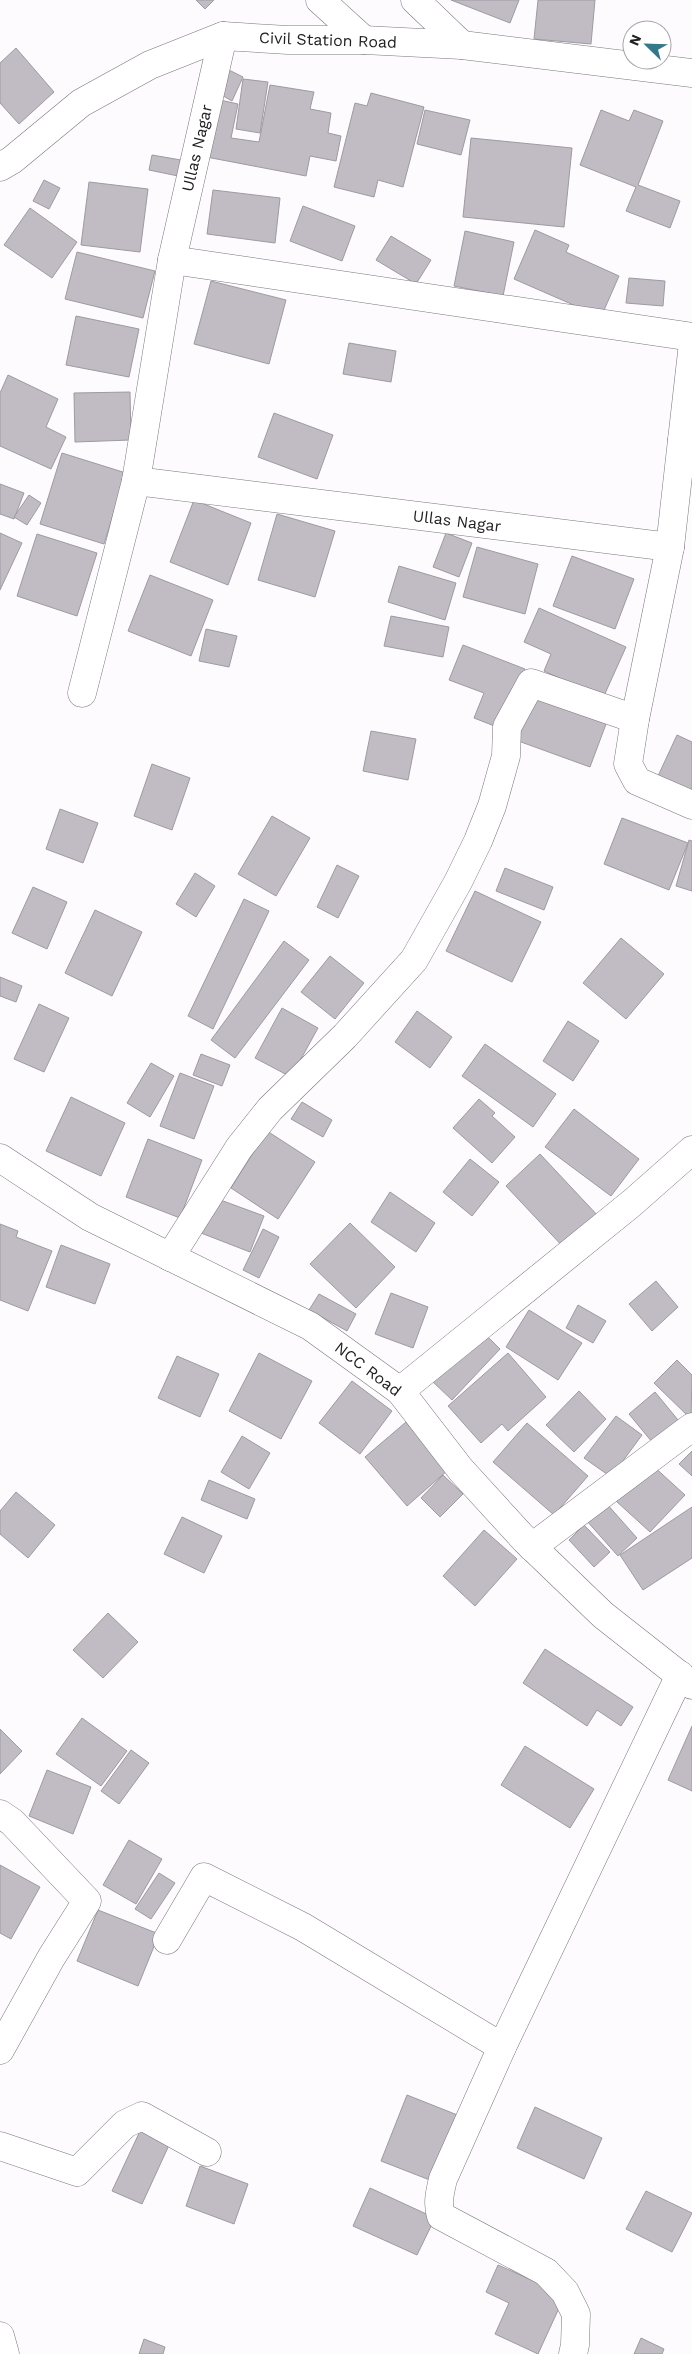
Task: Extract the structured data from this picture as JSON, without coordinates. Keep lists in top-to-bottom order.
{
  "streets": {
    "street": ["Civil Station Road", "Ullas Nagar", "NCC Road"]
  },
  "crossings": [
    ["Civil Station Road", "Ullas Nagar"]
  ],
  "north": "top left"
}
